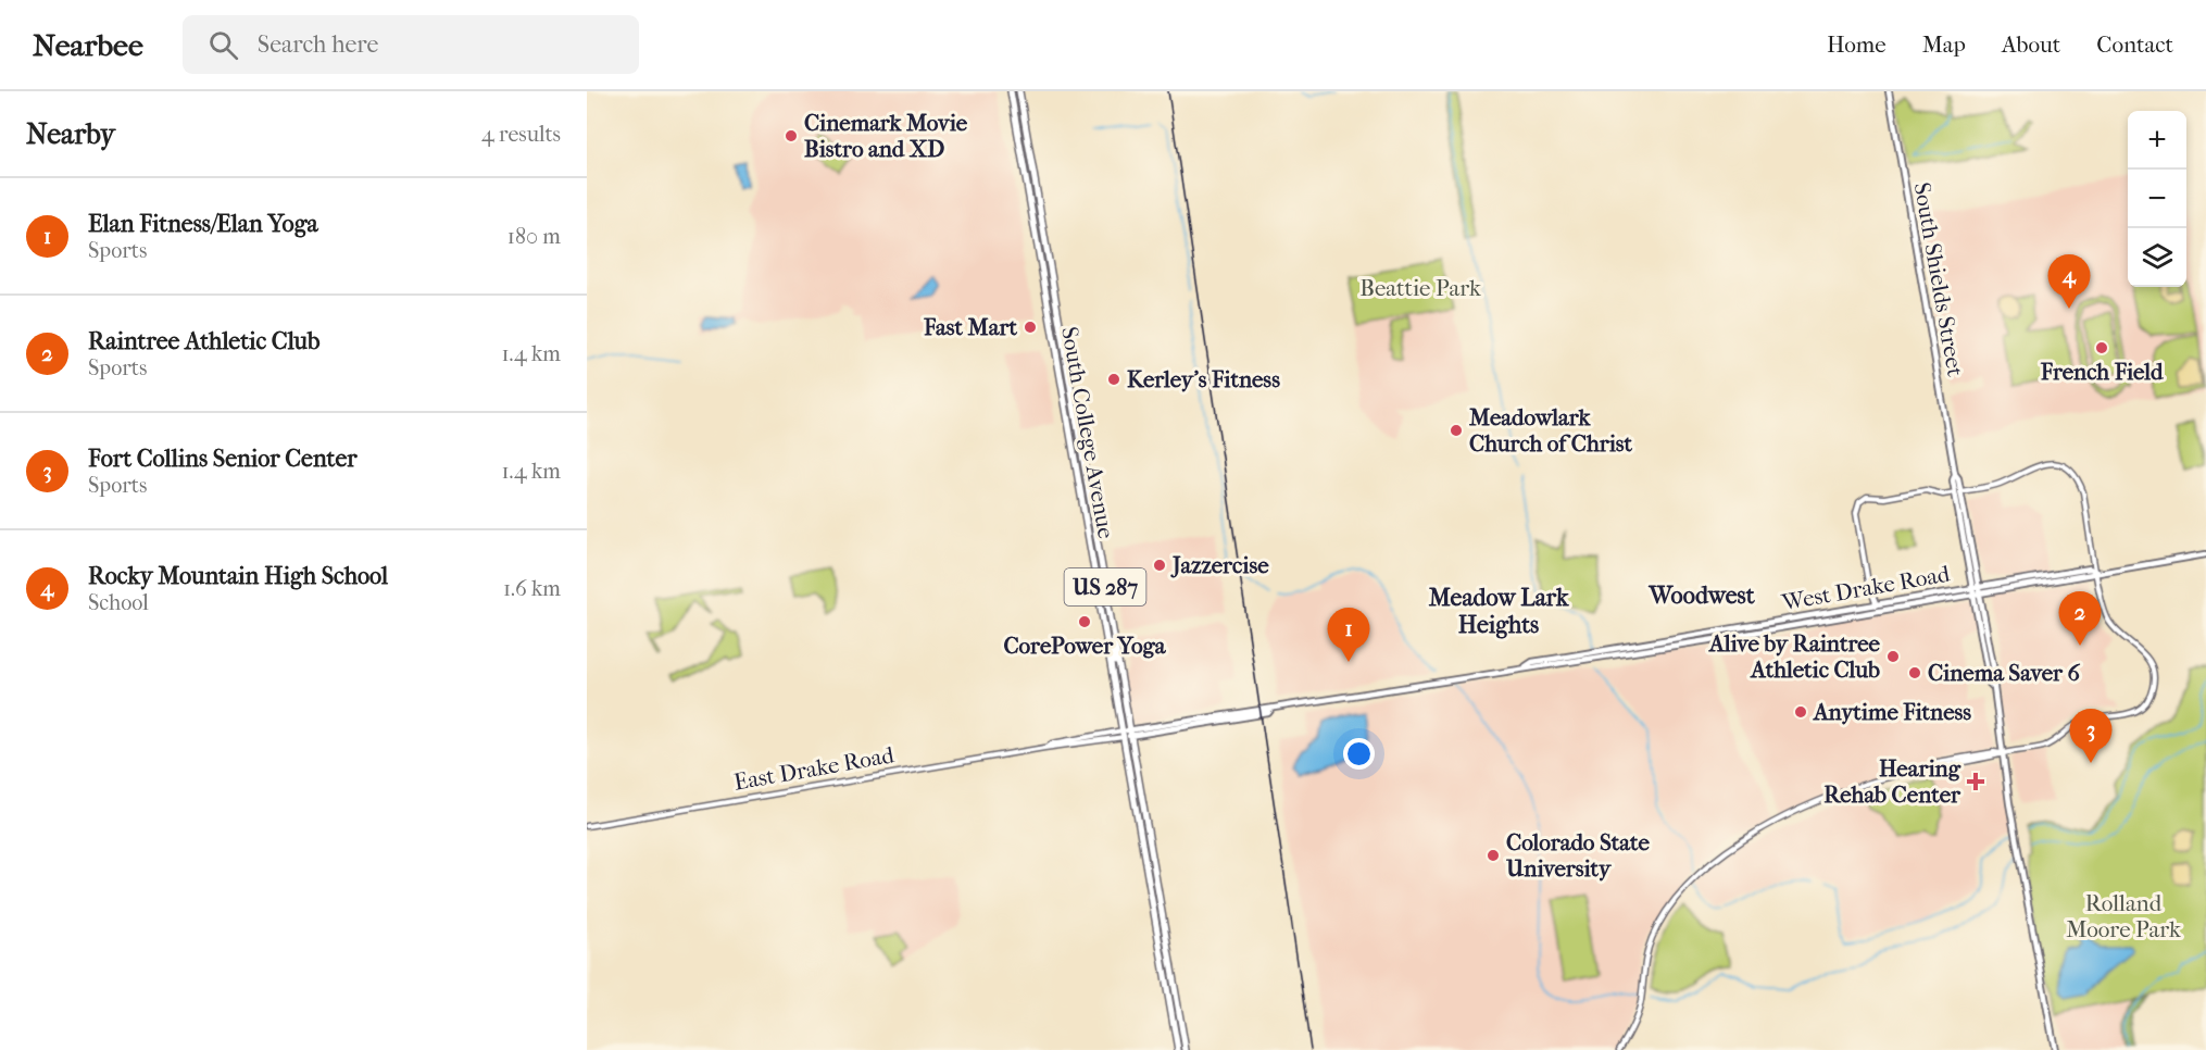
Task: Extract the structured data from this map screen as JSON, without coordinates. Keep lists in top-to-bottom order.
{
  "streets": {
    "highway": ["South College Avenue", "US 287"],
    "main road": ["South Shields Street", "West Drake Road", "East Drake Road"]
  },
  "crossings": [
    ["South Shields Street", "West Drake Road"],
    ["South College Avenue", "West Drake Road"],
    ["South College Avenue", "East Drake Road"],
    ["West Drake Road", "East Drake Road"]
  ],
  "districts": ["Woodwest", "Meadow Lark Heights"],
  "parks": ["Beattie Park", "Rolland Moore Park"],
  "places": {
    "other": [
      "Cinemark Movie Bistro and XD",
      "Fast Mart",
      "French Field",
      "Kerley's Fitness",
      "Meadowlark Church of Christ",
      "Jazzercise",
      "CorePower Yoga",
      "Alive by Raintree Athletic Club",
      "Cinema Saver 6",
      "Anytime Fitness",
      "Colorado State University"
    ],
    "health": ["Hearing Rehab Center"]
  },
  "page": {
    "header": "Nearbee",
    "search": "Search here",
    "nav": [
      "Home",
      "Map",
      "About",
      "Contact"
    ],
    "heading": ["Nearby", "4 results"],
    "map_buttons": ["+", "−"],
    "list": [
      {
        "mark": "1",
        "name": "Elan Fitness/Elan Yoga",
        "note": "Sports",
        "value": "180 m"
      },
      {
        "mark": "2",
        "name": "Raintree Athletic Club",
        "note": "Sports",
        "value": "1.4 km"
      },
      {
        "mark": "3",
        "name": "Fort Collins Senior Center",
        "note": "Sports",
        "value": "1.4 km"
      },
      {
        "mark": "4",
        "name": "Rocky Mountain High School",
        "note": "School",
        "value": "1.6 km"
      }
    ],
    "pins": [
      "4",
      "2",
      "1",
      "3"
    ]
  }
}
